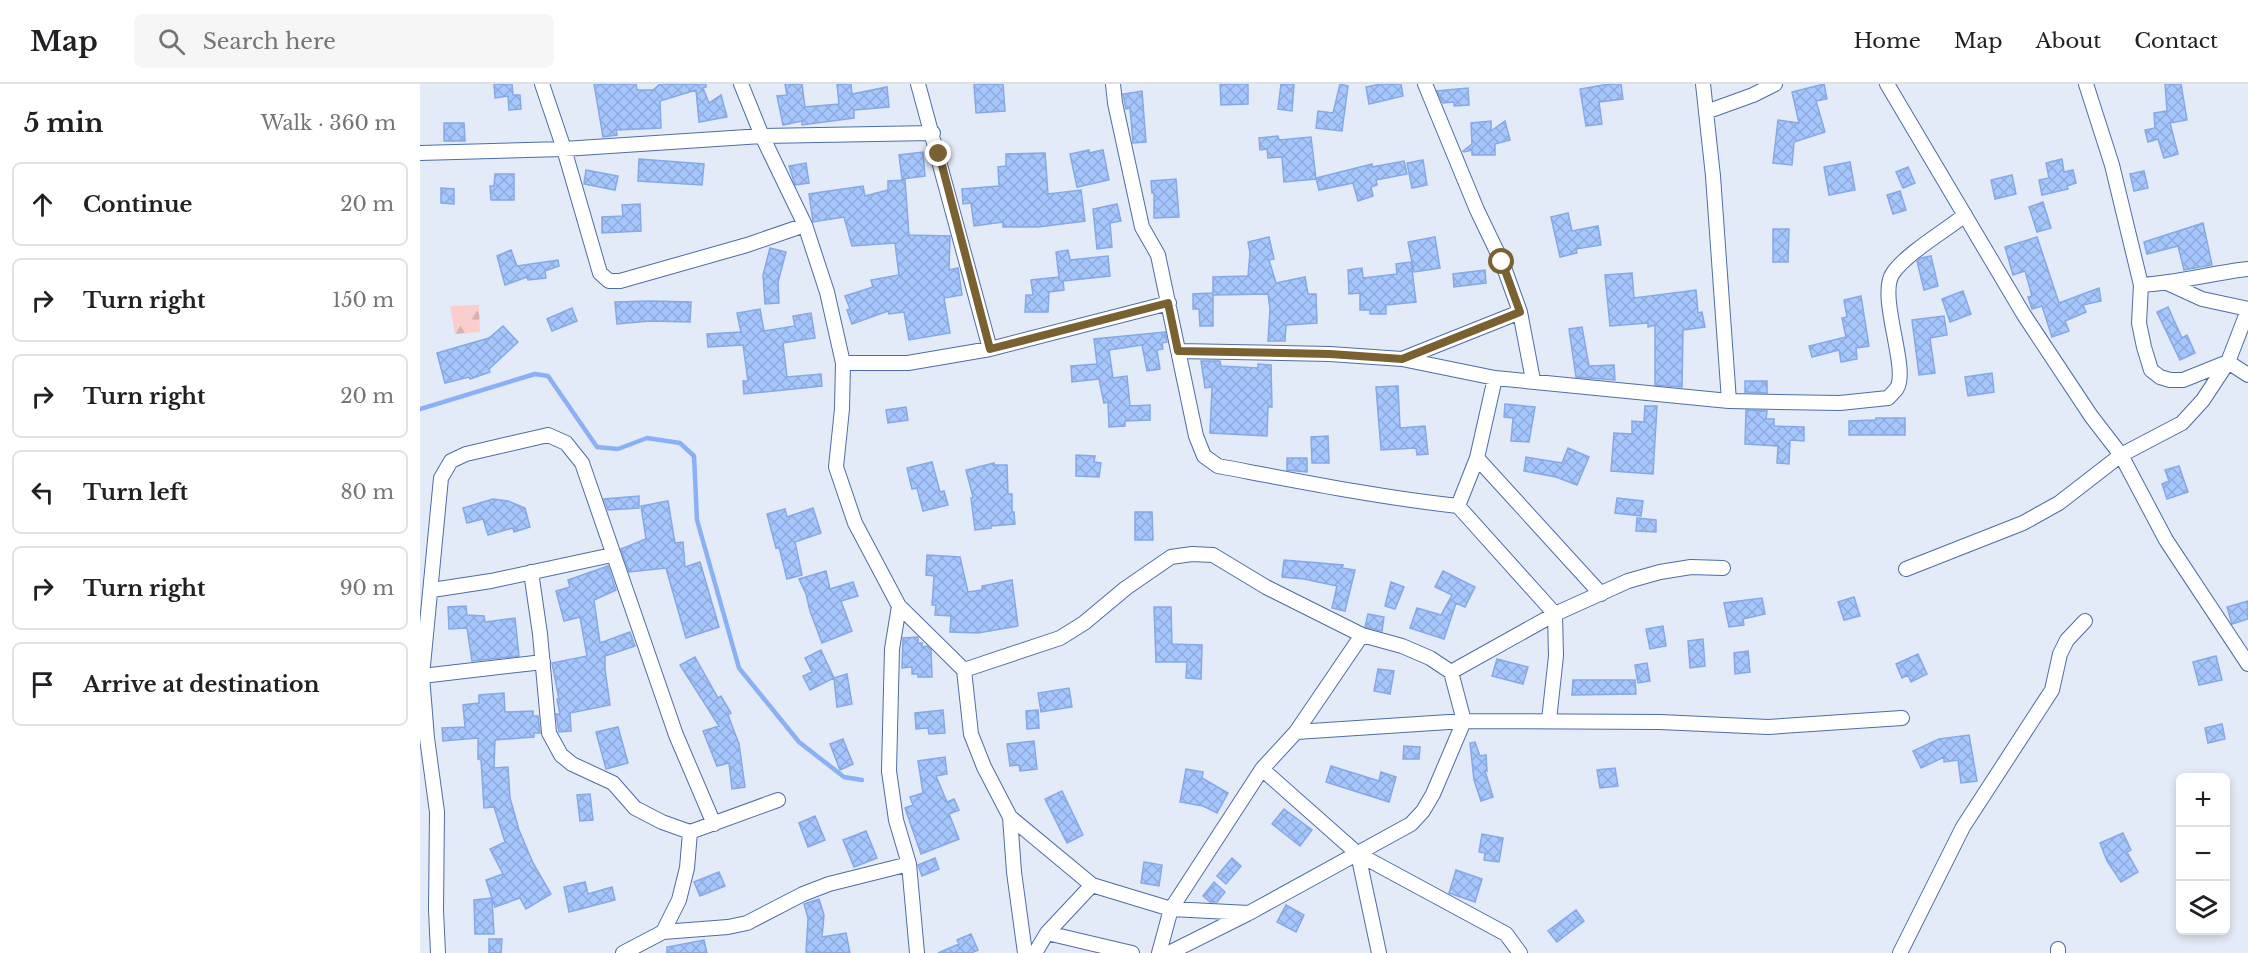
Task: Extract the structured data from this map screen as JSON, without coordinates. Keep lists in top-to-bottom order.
{
  "page": {
    "header": "Map",
    "search": "Search here",
    "nav": [
      "Home",
      "Map",
      "About",
      "Contact"
    ],
    "heading": ["5 min", "Walk · 360 m"],
    "list": [
      ["Continue", "20 m"],
      ["Turn right", "150 m"],
      ["Turn right", "20 m"],
      ["Turn left", "80 m"],
      ["Turn right", "90 m"],
      "Arrive at destination"
    ],
    "map_buttons": ["+", "−"]
  }
}
